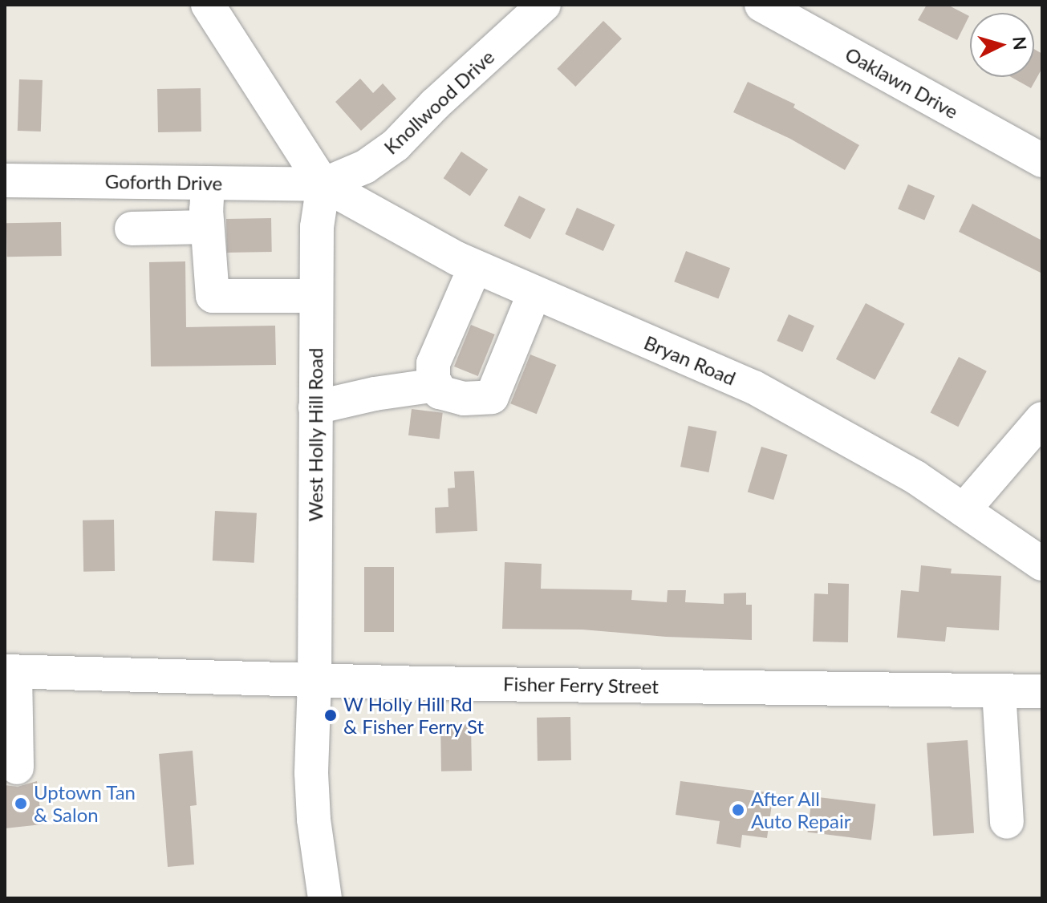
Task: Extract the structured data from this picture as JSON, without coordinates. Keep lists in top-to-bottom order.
{
  "streets": {
    "street": [
      "Oaklawn Drive",
      "Knollwood Drive",
      "Goforth Drive",
      "Bryan Road",
      "West Holly Hill Road",
      "Fisher Ferry Street"
    ]
  },
  "crossings": [
    ["Knollwood Drive", "Goforth Drive"],
    ["Knollwood Drive", "Bryan Road"],
    ["Knollwood Drive", "West Holly Hill Road"],
    ["Goforth Drive", "Bryan Road"],
    ["Goforth Drive", "West Holly Hill Road"],
    ["Bryan Road", "West Holly Hill Road"],
    ["West Holly Hill Road", "Fisher Ferry Street"]
  ],
  "places": ["W Holly Hill Rd & Fisher Ferry St", "Uptown Tan & Salon", "After All Auto Repair"],
  "north": "right"
}
